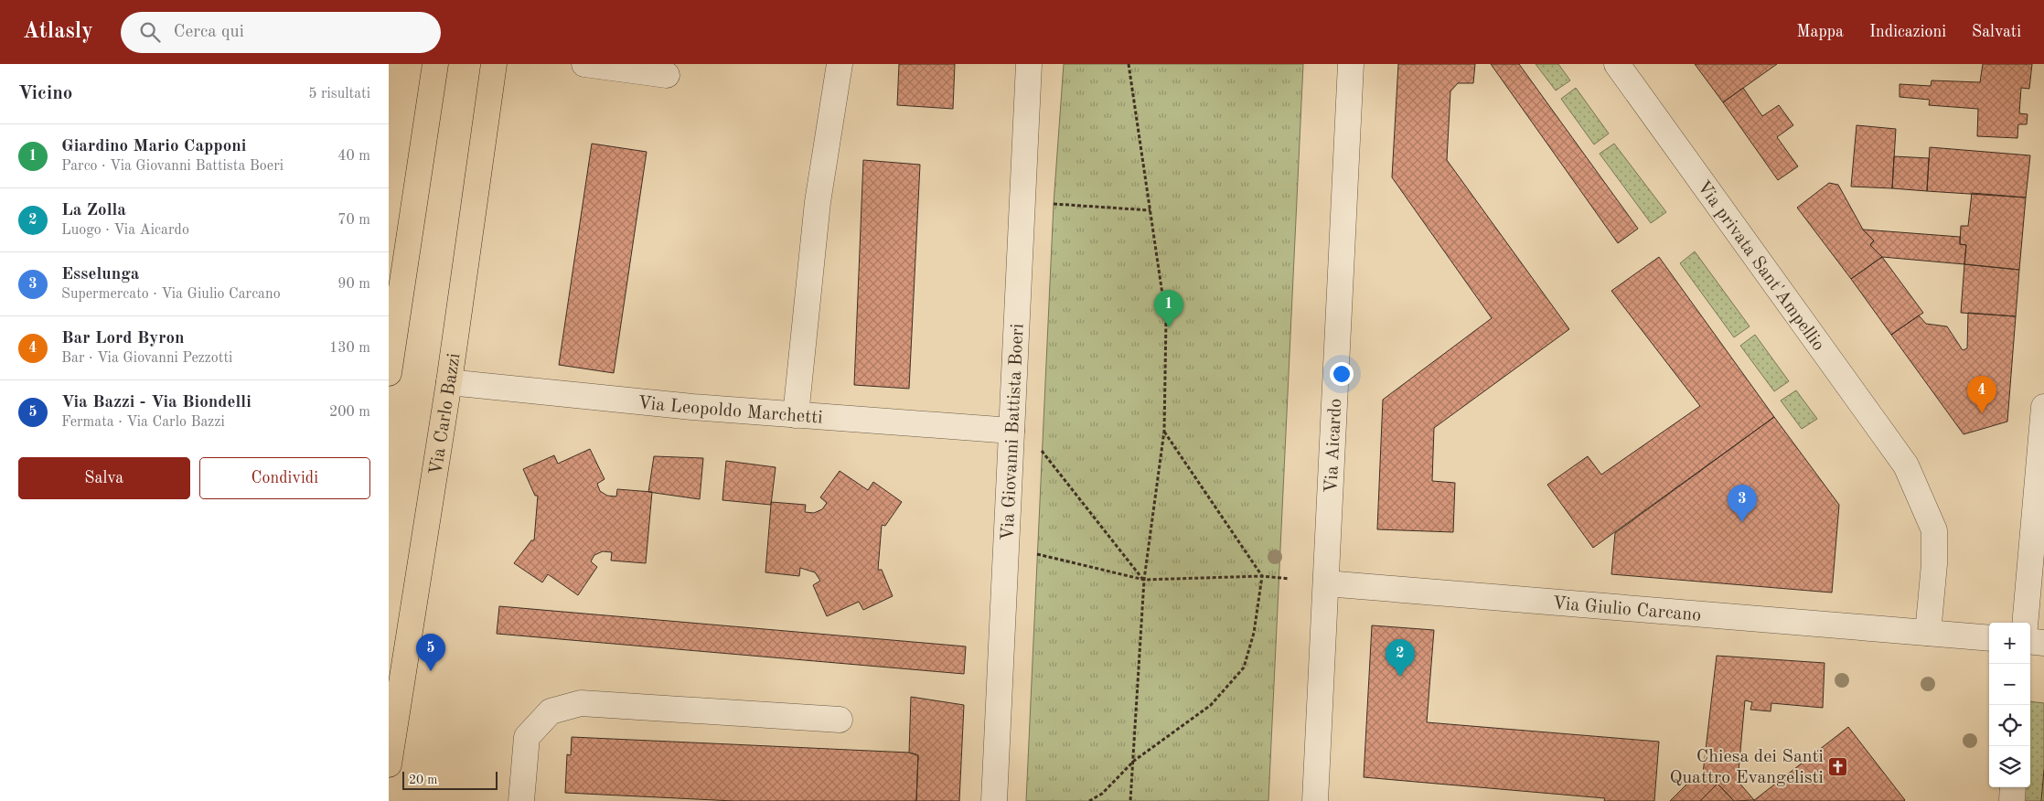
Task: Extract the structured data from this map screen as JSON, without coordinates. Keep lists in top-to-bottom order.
{
  "streets": {
    "main road": ["Via Carlo Bazzi"],
    "street": [
      "Via privata Sant'Ampellio",
      "Via Leopoldo Marchetti",
      "Via Giovanni Battista Boeri",
      "Via Aicardo",
      "Via Giulio Carcano"
    ]
  },
  "crossings": [
    ["Via privata Sant'Ampellio", "Via Giulio Carcano"],
    ["Via Leopoldo Marchetti", "Via Carlo Bazzi"],
    ["Via Leopoldo Marchetti", "Via Giovanni Battista Boeri"],
    ["Via Aicardo", "Via Giulio Carcano"]
  ],
  "places": {
    "church": ["Chiesa dei Santi Quattro Evangelisti"]
  },
  "scale_bar": "20 m",
  "page": {
    "header": "Atlasly",
    "search": "Cerca qui",
    "nav": ["Mappa", "Indicazioni", "Salvati"],
    "heading": ["Vicino", "5 risultati"],
    "list": [
      {
        "mark": "1",
        "name": "Giardino Mario Capponi",
        "note": "Parco · Via Giovanni Battista Boeri",
        "value": "40 m"
      },
      {
        "mark": "2",
        "name": "La Zolla",
        "note": "Luogo · Via Aicardo",
        "value": "70 m"
      },
      {
        "mark": "3",
        "name": "Esselunga",
        "note": "Supermercato · Via Giulio Carcano",
        "value": "90 m"
      },
      {
        "mark": "4",
        "name": "Bar Lord Byron",
        "note": "Bar · Via Giovanni Pezzotti",
        "value": "130 m"
      },
      {
        "mark": "5",
        "name": "Via Bazzi - Via Biondelli",
        "note": "Fermata · Via Carlo Bazzi",
        "value": "200 m"
      }
    ],
    "pins": [
      "1",
      "4",
      "3",
      "5",
      "2"
    ],
    "buttons": ["Salva", "Condividi"],
    "map_buttons": ["+", "−"],
    "scale": "20 m"
  }
}
